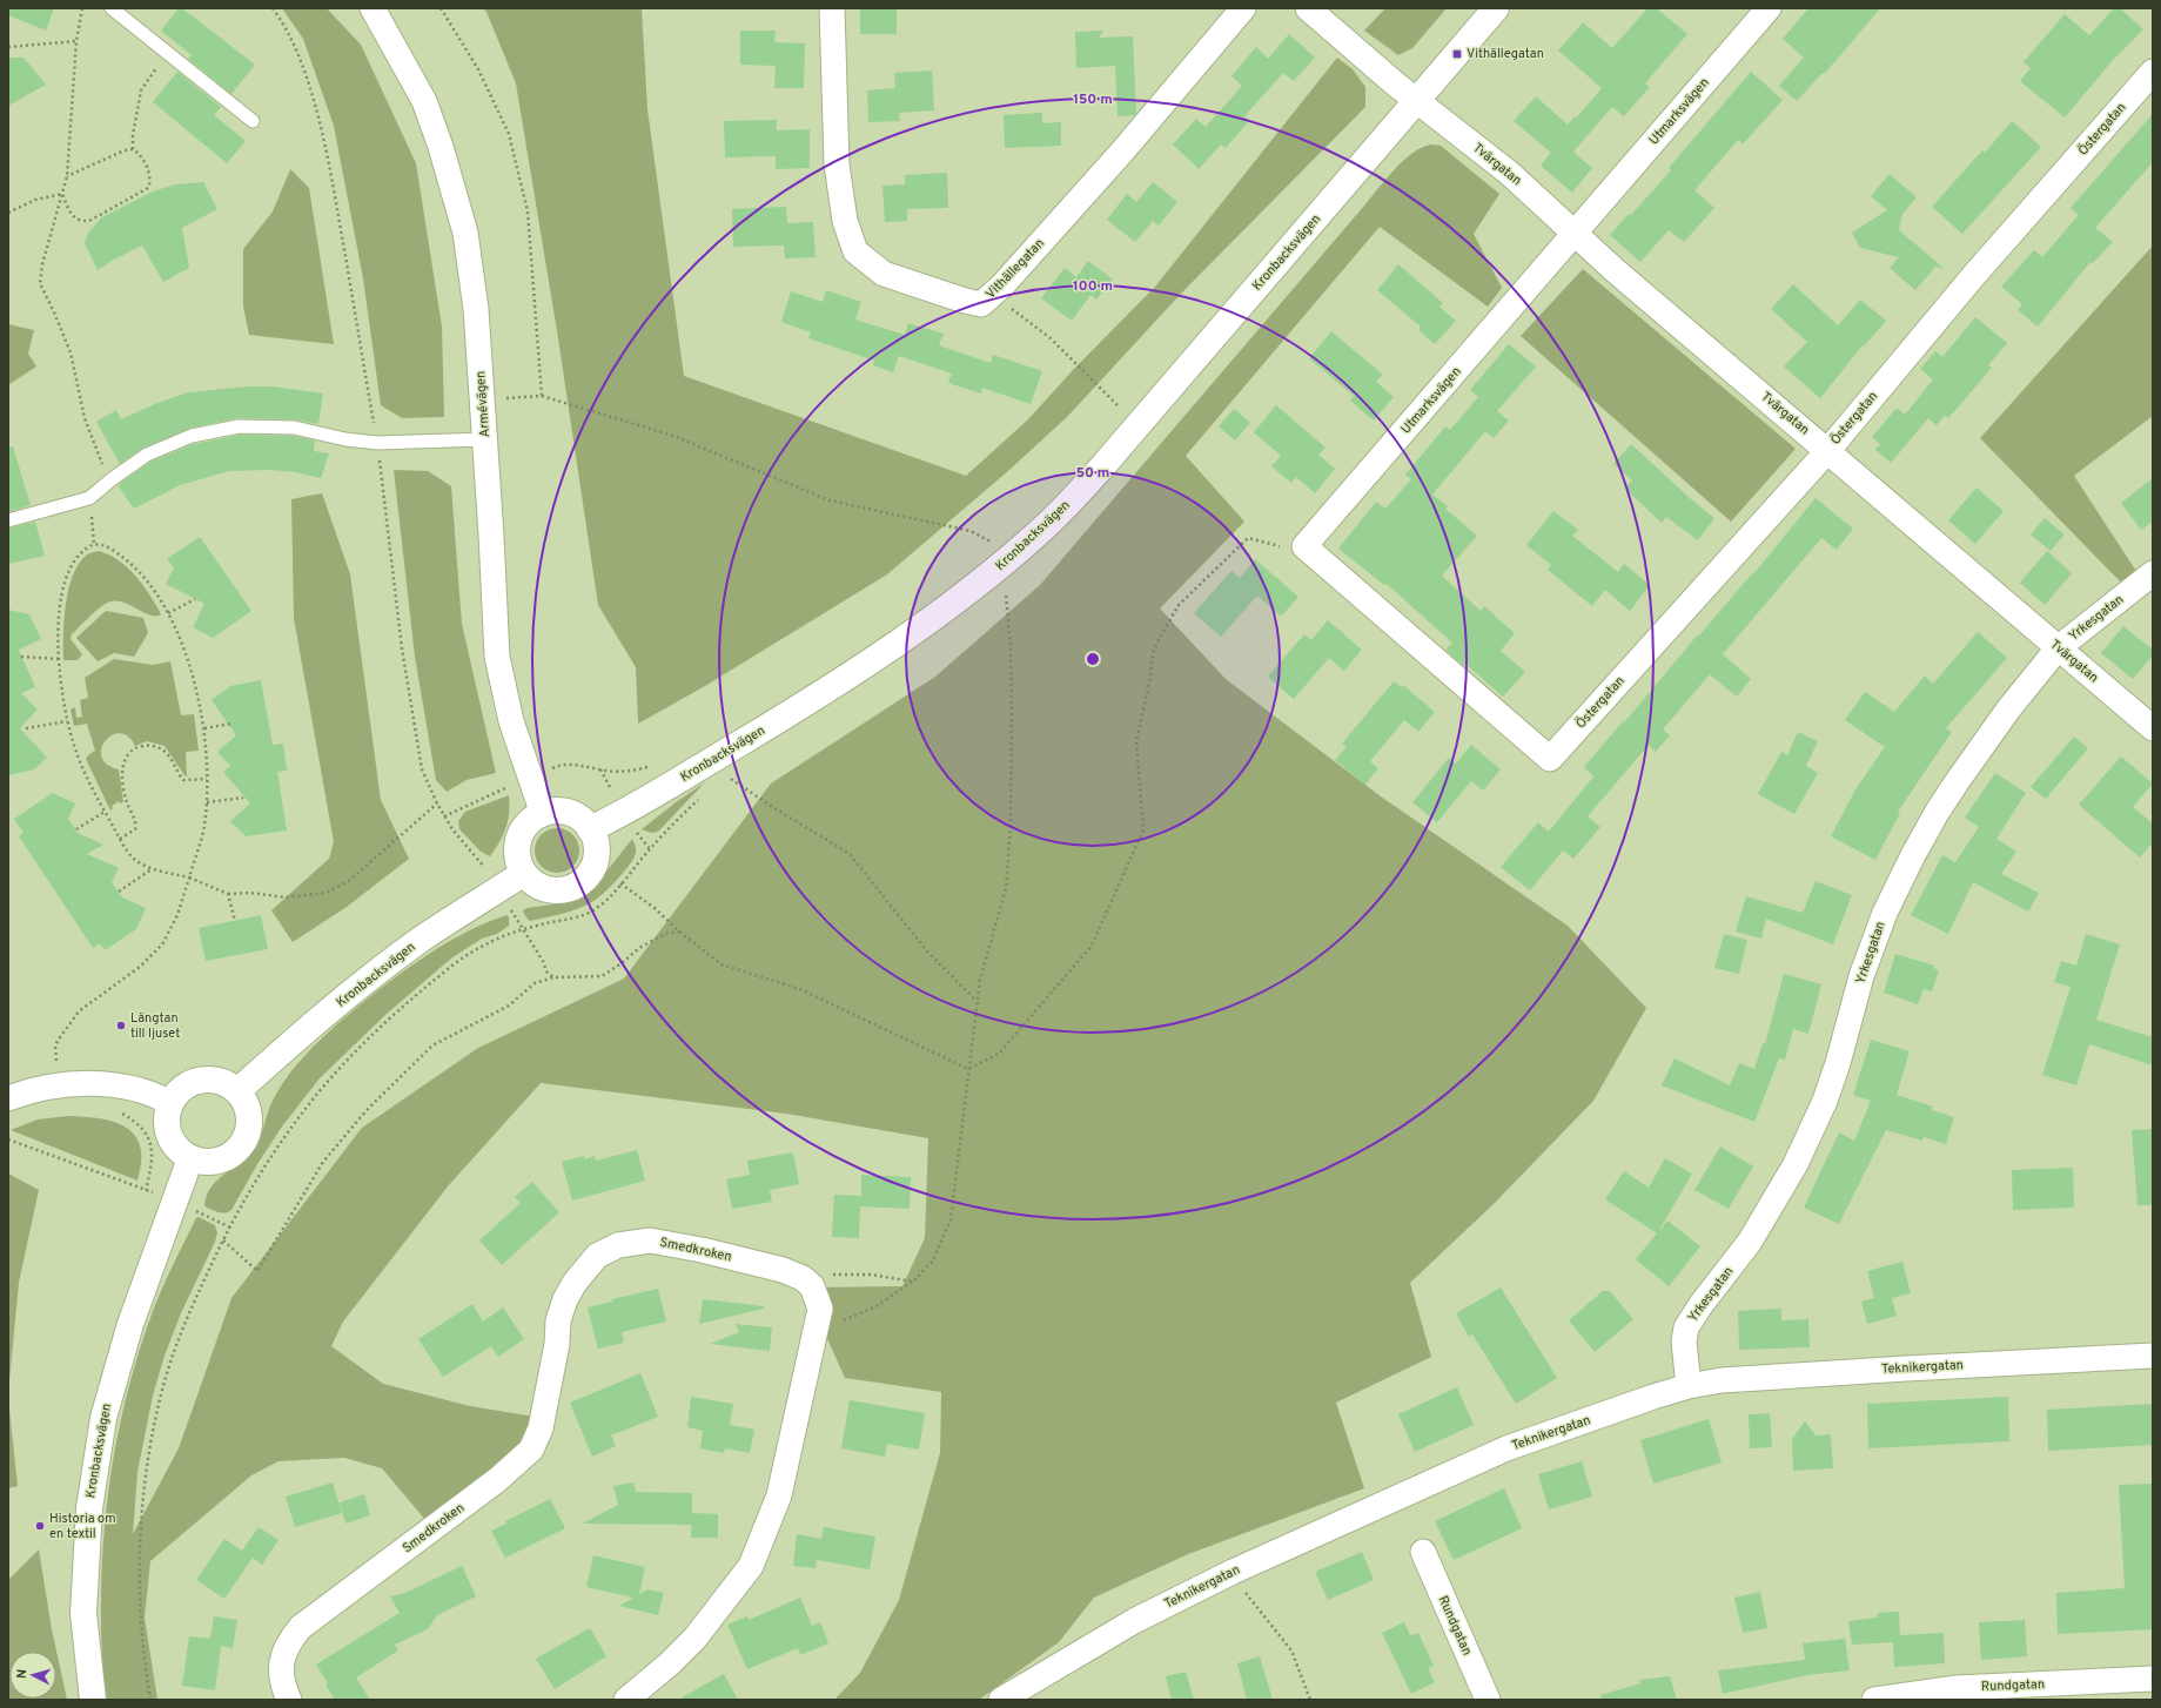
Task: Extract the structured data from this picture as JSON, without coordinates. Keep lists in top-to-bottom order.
{
  "streets": {
    "street": [
      "Utmarksvägen",
      "Östergatan",
      "Tvärgatan",
      "Kronbacksvägen",
      "Vithällegatan",
      "Armévägen",
      "Yrkesgatan",
      "Smedkroken",
      "Teknikergatan",
      "Rundgatan"
    ]
  },
  "crossings": [
    ["Utmarksvägen", "Östergatan"],
    ["Utmarksvägen", "Tvärgatan"],
    ["Östergatan", "Tvärgatan"],
    ["Tvärgatan", "Kronbacksvägen"],
    ["Tvärgatan", "Yrkesgatan"],
    ["Kronbacksvägen", "Armévägen"],
    ["Yrkesgatan", "Teknikergatan"]
  ],
  "places": {
    "transit": ["Vithällegatan"],
    "other": ["Längtan till ljuset", "Historia om en textil"]
  },
  "north": "left",
  "rings": ["150 m", "100 m", "50 m"]
}
